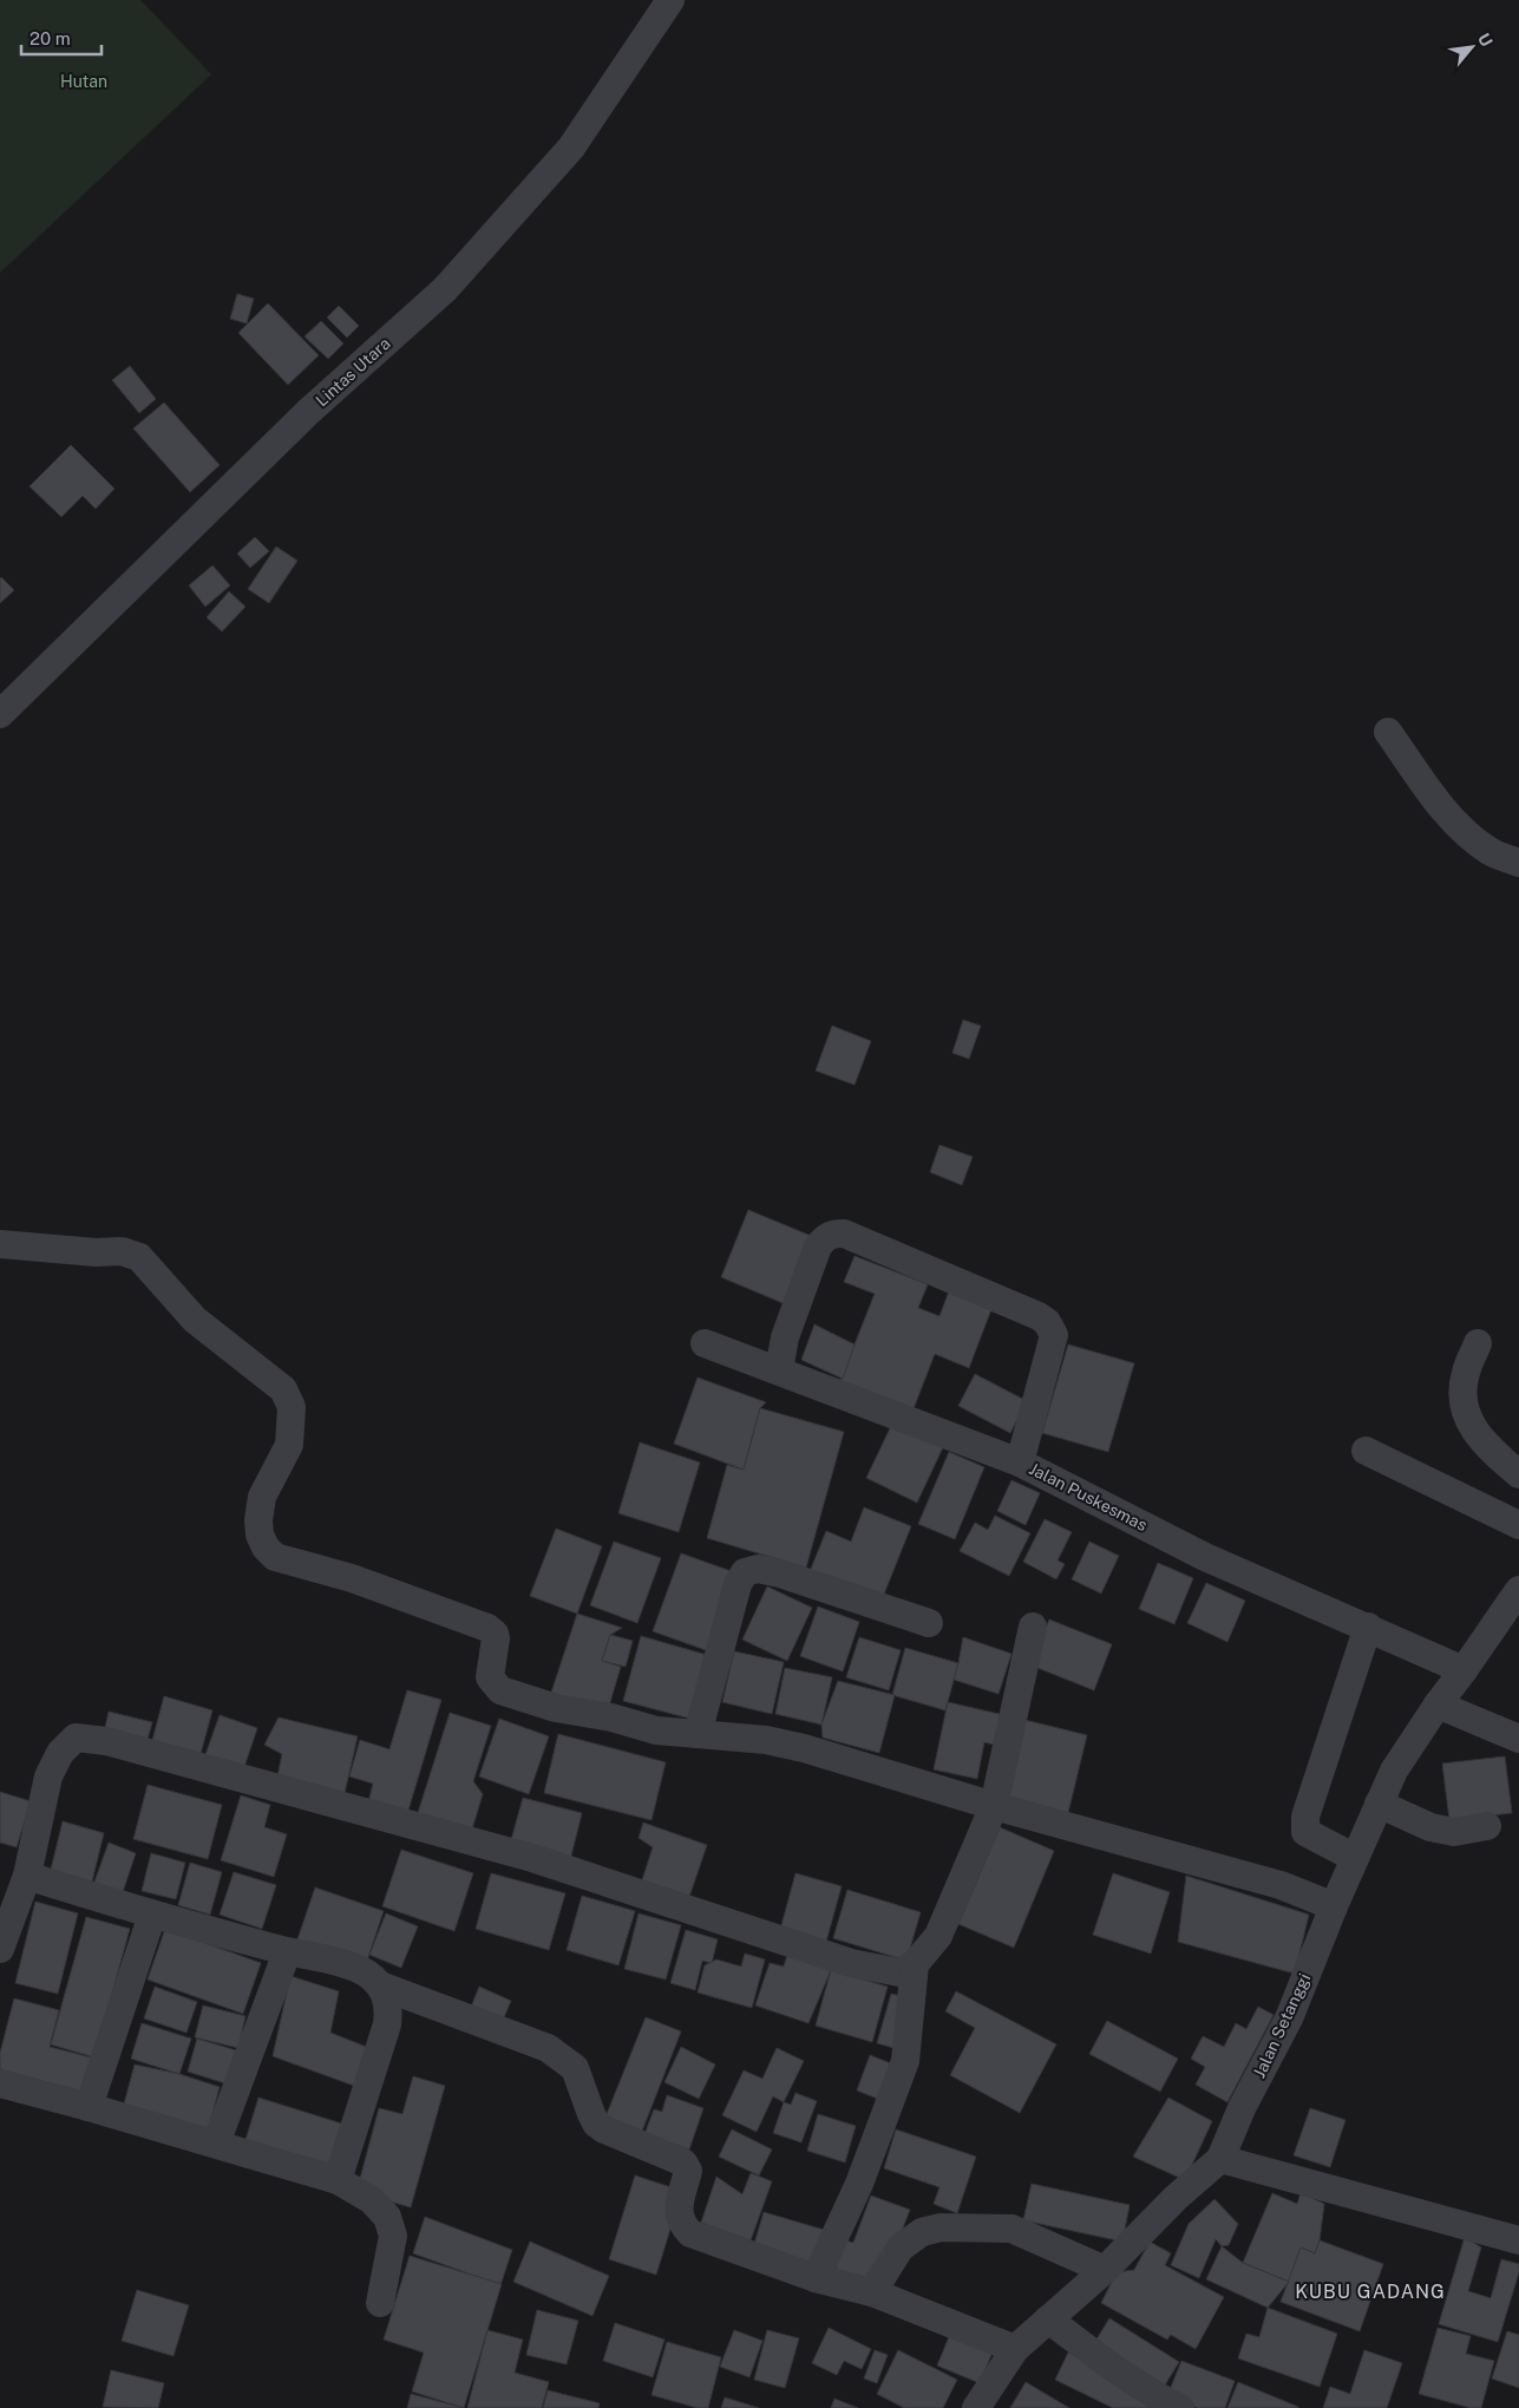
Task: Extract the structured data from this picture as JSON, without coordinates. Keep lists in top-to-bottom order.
{
  "streets": {
    "street": ["Lintas Utara", "Jalan Puskesmas", "Jalan Setanggi"]
  },
  "crossings": [
    ["Jalan Puskesmas", "Jalan Setanggi"]
  ],
  "districts": ["KUBU GADANG"],
  "parks": ["Hutan"],
  "scale_bar": "20 m",
  "north": "top right"
}
